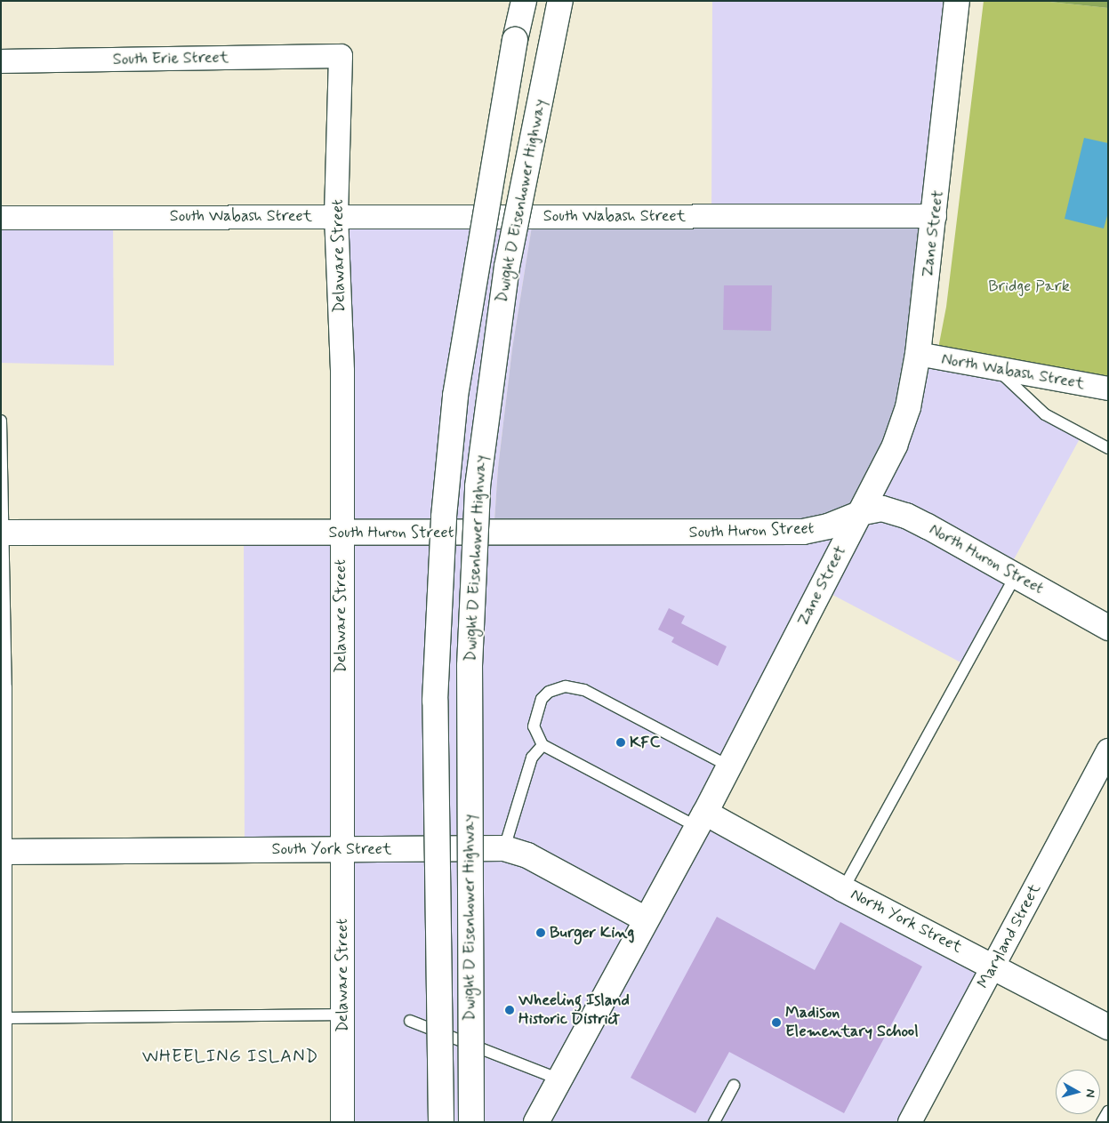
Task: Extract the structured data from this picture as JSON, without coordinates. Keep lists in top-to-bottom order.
{
  "streets": {
    "main road": [
      "Dwight D Eisenhower Highway",
      "Zane Street",
      "South Huron Street",
      "North Huron Street",
      "South York Street",
      "North York Street"
    ],
    "street": [
      "South Erie Street",
      "South Wabash Street",
      "Delaware Street",
      "North Wabash Street",
      "Maryland Street"
    ]
  },
  "crossings": [
    ["South Erie Street", "Delaware Street"],
    ["South Wabash Street", "Zane Street"],
    ["South Wabash Street", "Delaware Street"],
    ["Zane Street", "North Wabash Street"],
    ["Zane Street", "South Huron Street"],
    ["Zane Street", "North Huron Street"],
    ["Zane Street", "South York Street"],
    ["Zane Street", "North York Street"],
    ["Delaware Street", "South Huron Street"],
    ["Delaware Street", "South York Street"],
    ["South Huron Street", "North Huron Street"],
    ["North York Street", "Maryland Street"]
  ],
  "districts": ["WHEELING ISLAND"],
  "parks": ["Bridge Park"],
  "places": [
    "KFC",
    "Burger King",
    "Wheeling Island Historic District",
    "Madison Elementary School"
  ],
  "north": "right"
}
